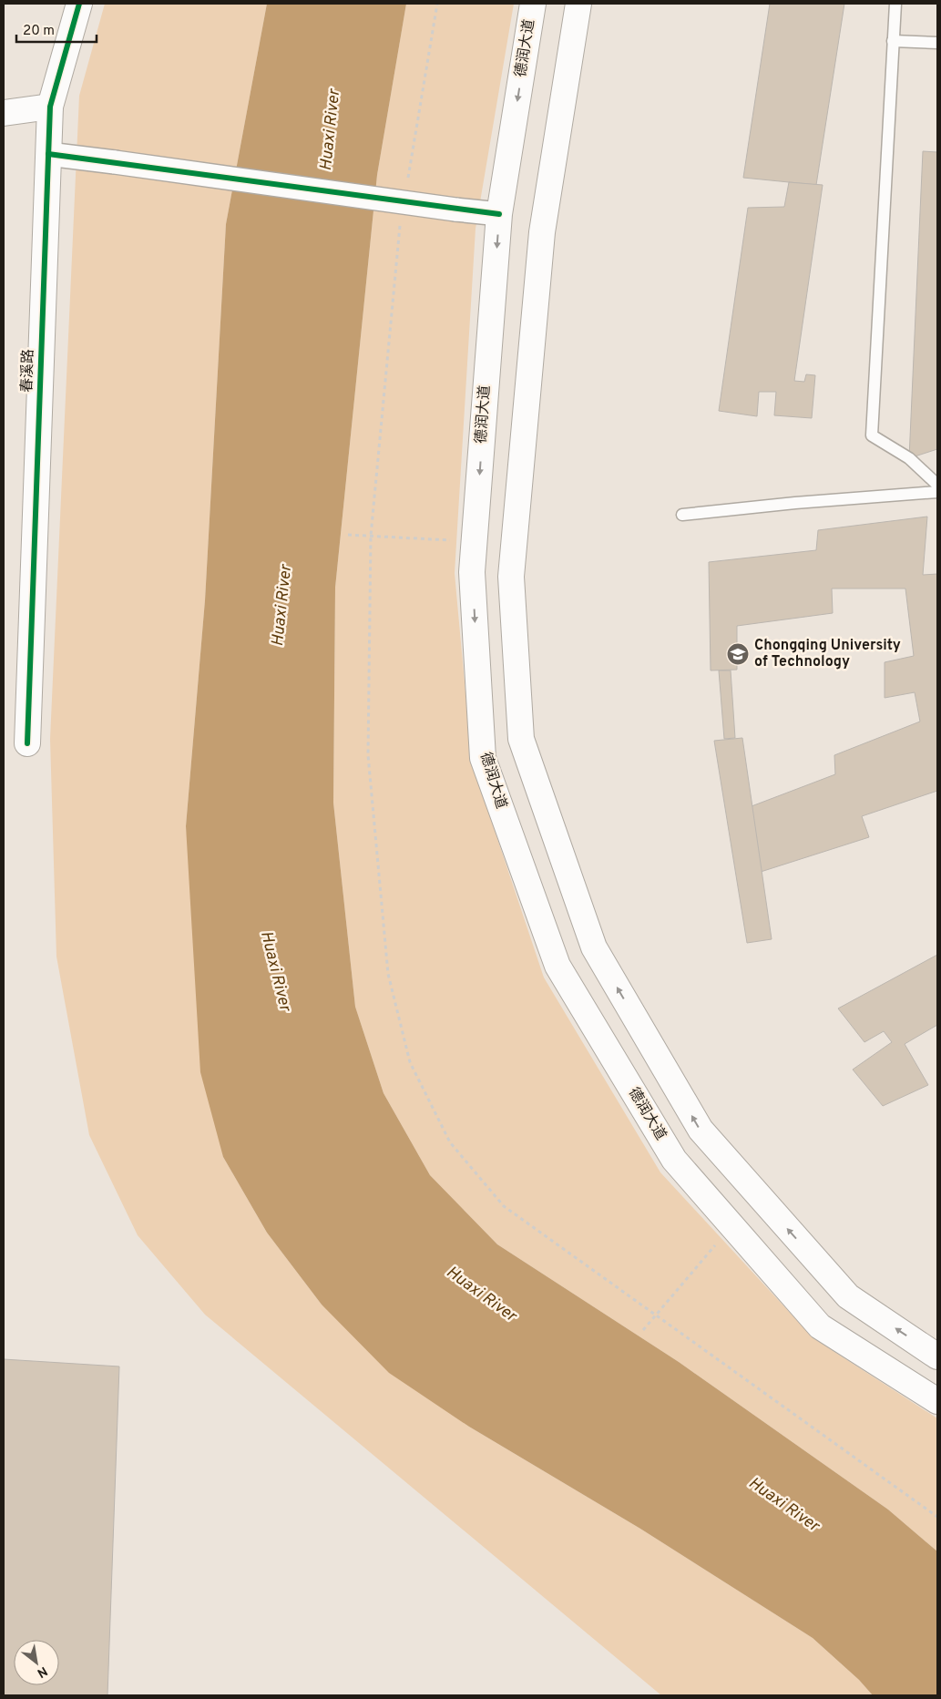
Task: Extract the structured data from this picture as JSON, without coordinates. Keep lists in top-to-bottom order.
{
  "streets": {
    "main road": ["德润大道", "春溪路"]
  },
  "water": ["Huaxi River"],
  "places": {
    "school or university": ["Chongqing University of Technology"]
  },
  "scale_bar": "20 m",
  "north": "bottom right"
}
